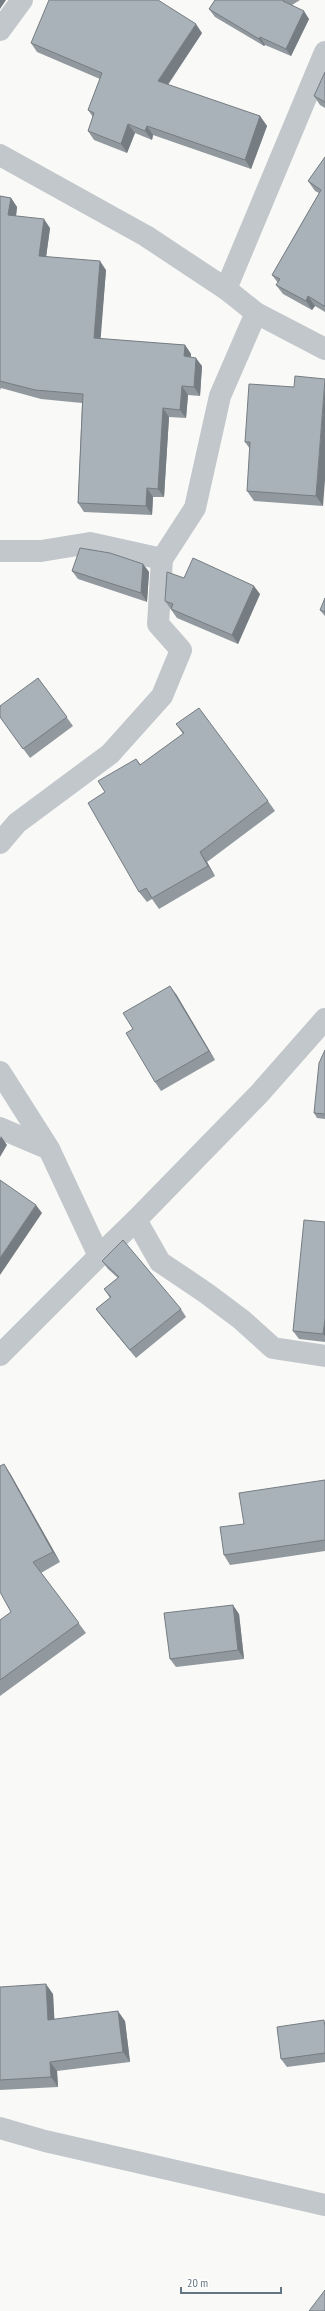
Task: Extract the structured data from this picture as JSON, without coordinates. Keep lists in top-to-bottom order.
{
  "scale_bar": "20 m"
}
